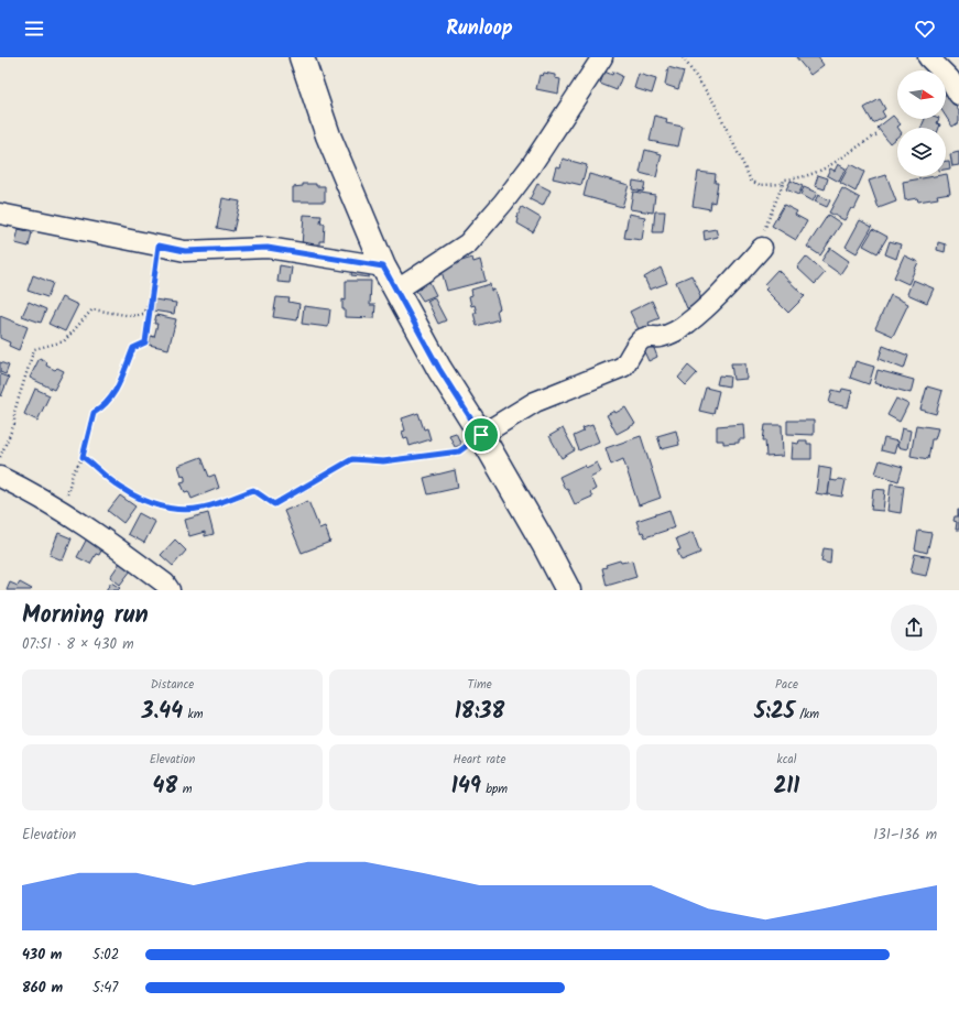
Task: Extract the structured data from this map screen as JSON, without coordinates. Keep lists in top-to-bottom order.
{
  "north": "right",
  "page": {
    "header": "Runloop",
    "heading": ["Morning run", "07:51 · 8 × 430 m"],
    "stats": [
      ["Distance", "3.44 km"],
      ["Time", "18:38"],
      ["Pace", "5:25 /km"],
      ["Elevation", "48 m"],
      ["Heart rate", "149 bpm"],
      ["kcal", "211"]
    ],
    "chart": ["Elevation", "131–136 m"],
    "list": [
      {
        "name": "430 m",
        "note": "5:02"
      },
      {
        "name": "860 m",
        "note": "5:47"
      }
    ]
  }
}
